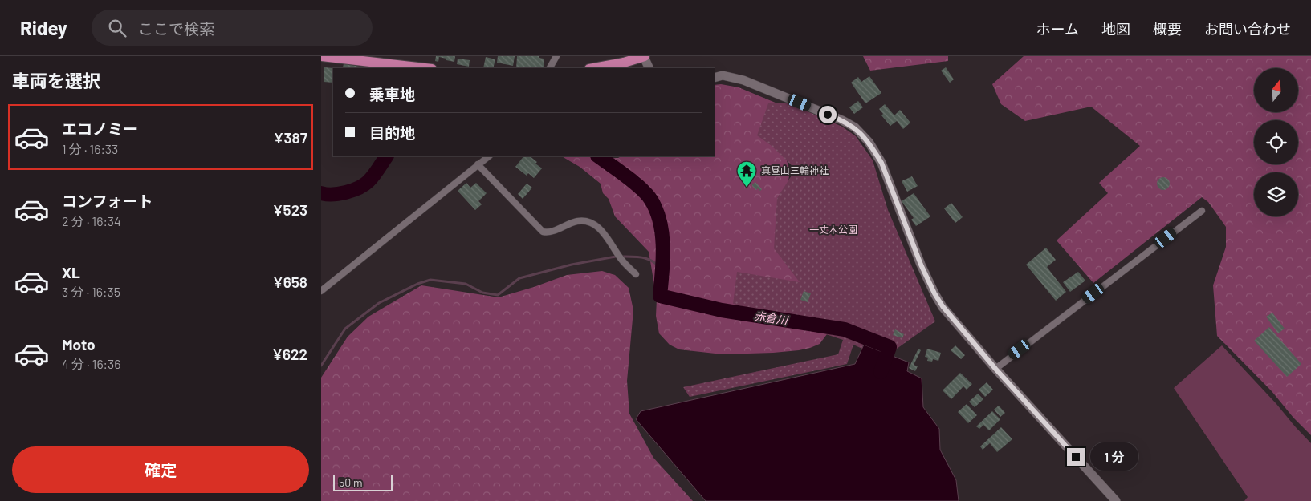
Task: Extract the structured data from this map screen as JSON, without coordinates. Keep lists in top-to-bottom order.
{
  "water": ["赤倉川"],
  "parks": ["一丈木公園"],
  "places": {
    "temple": ["真昼山三輪神社"]
  },
  "scale_bar": "50 m",
  "north": "top",
  "page": {
    "header": "Ridey",
    "search": "ここで検索",
    "nav": [
      "ホーム",
      "地図",
      "概要",
      "お問い合わせ"
    ],
    "heading": "車両を選択",
    "banner": ["乗車地", "目的地"],
    "list": [
      {
        "name": "エコノミー",
        "note": "1 分 · 16:33",
        "value": "¥387"
      },
      {
        "name": "コンフォート",
        "note": "2 分 · 16:34",
        "value": "¥523"
      },
      {
        "name": "XL",
        "note": "3 分 · 16:35",
        "value": "¥658"
      },
      {
        "name": "Moto",
        "note": "4 分 · 16:36",
        "value": "¥622"
      }
    ],
    "buttons": "確定",
    "bubble": "1 分",
    "scale": "50 m"
  }
}
